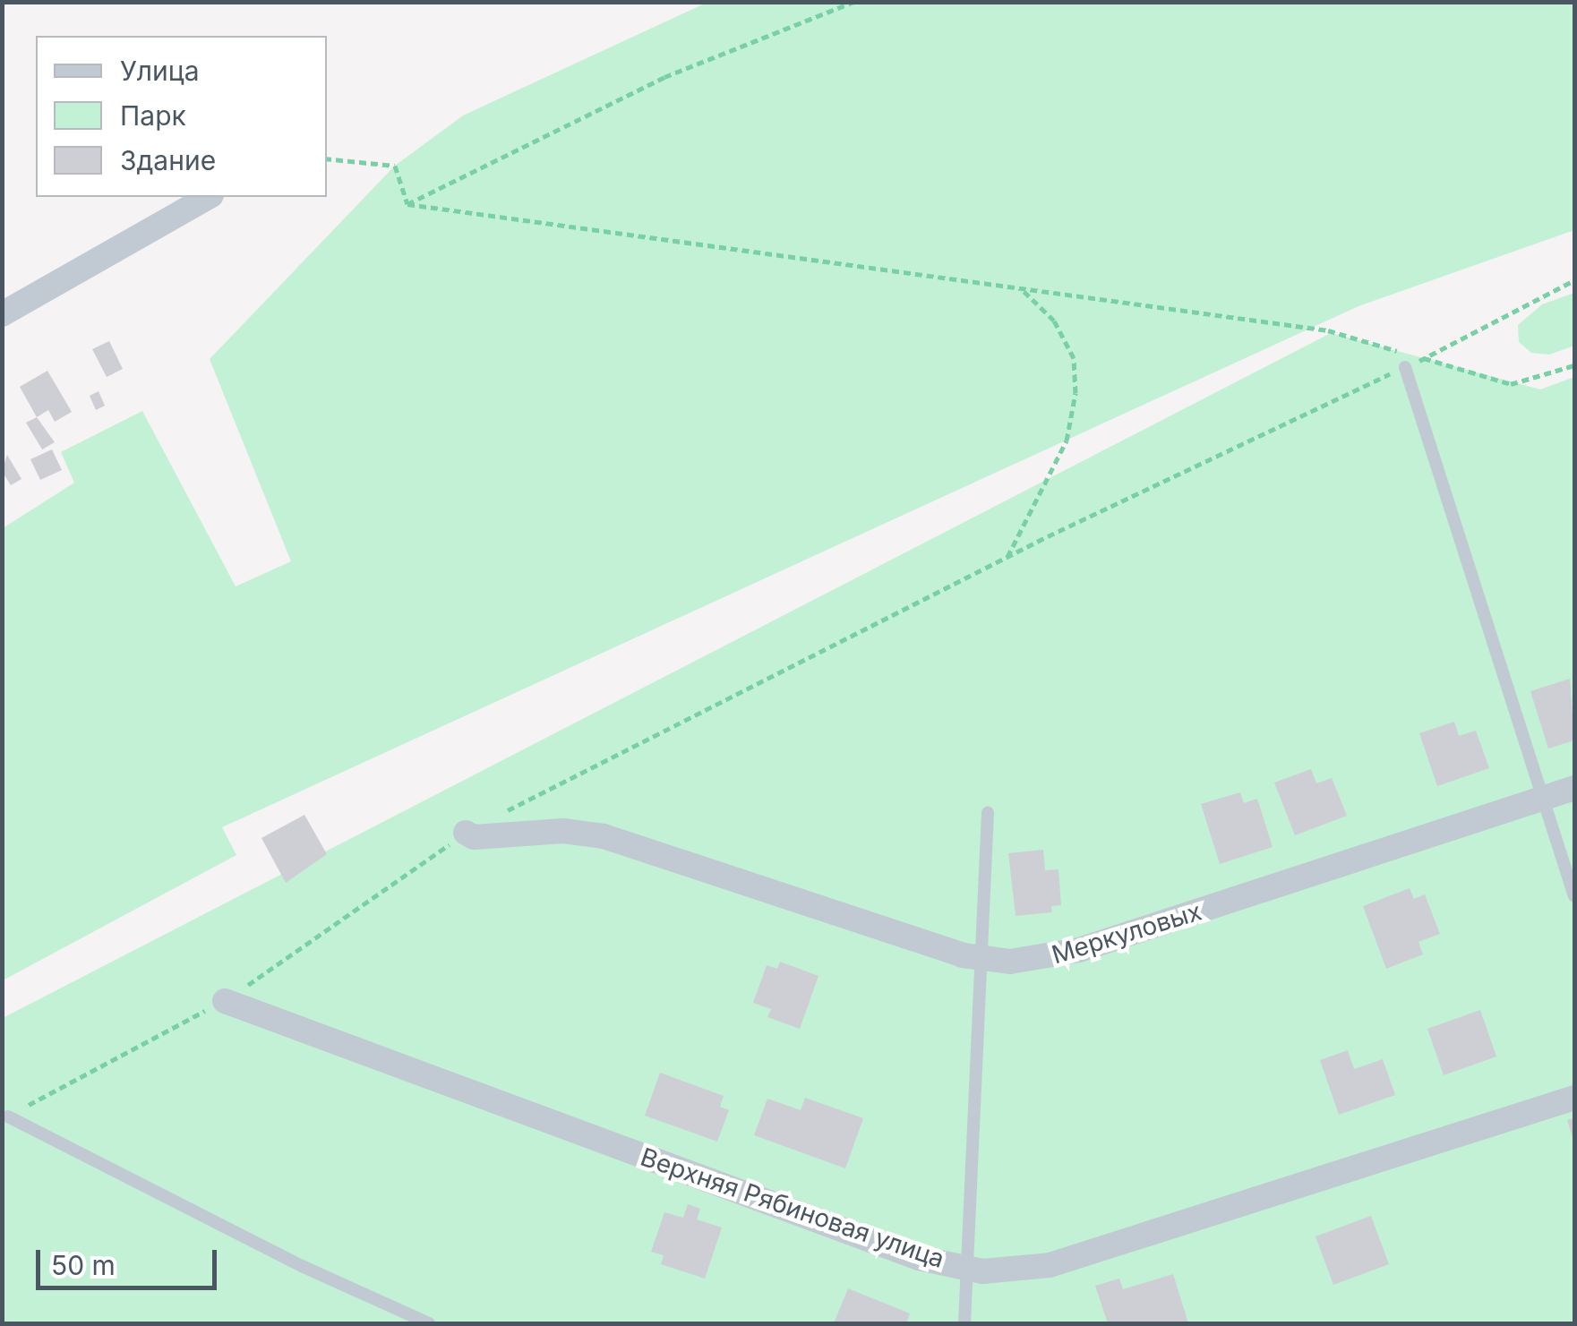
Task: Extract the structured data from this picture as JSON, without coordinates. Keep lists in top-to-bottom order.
{
  "streets": {
    "street": ["Меркуловых", "Верхняя Рябиновая улица"]
  },
  "legend": ["Улица", "Парк", "Здание"],
  "scale_bar": "50 m"
}
